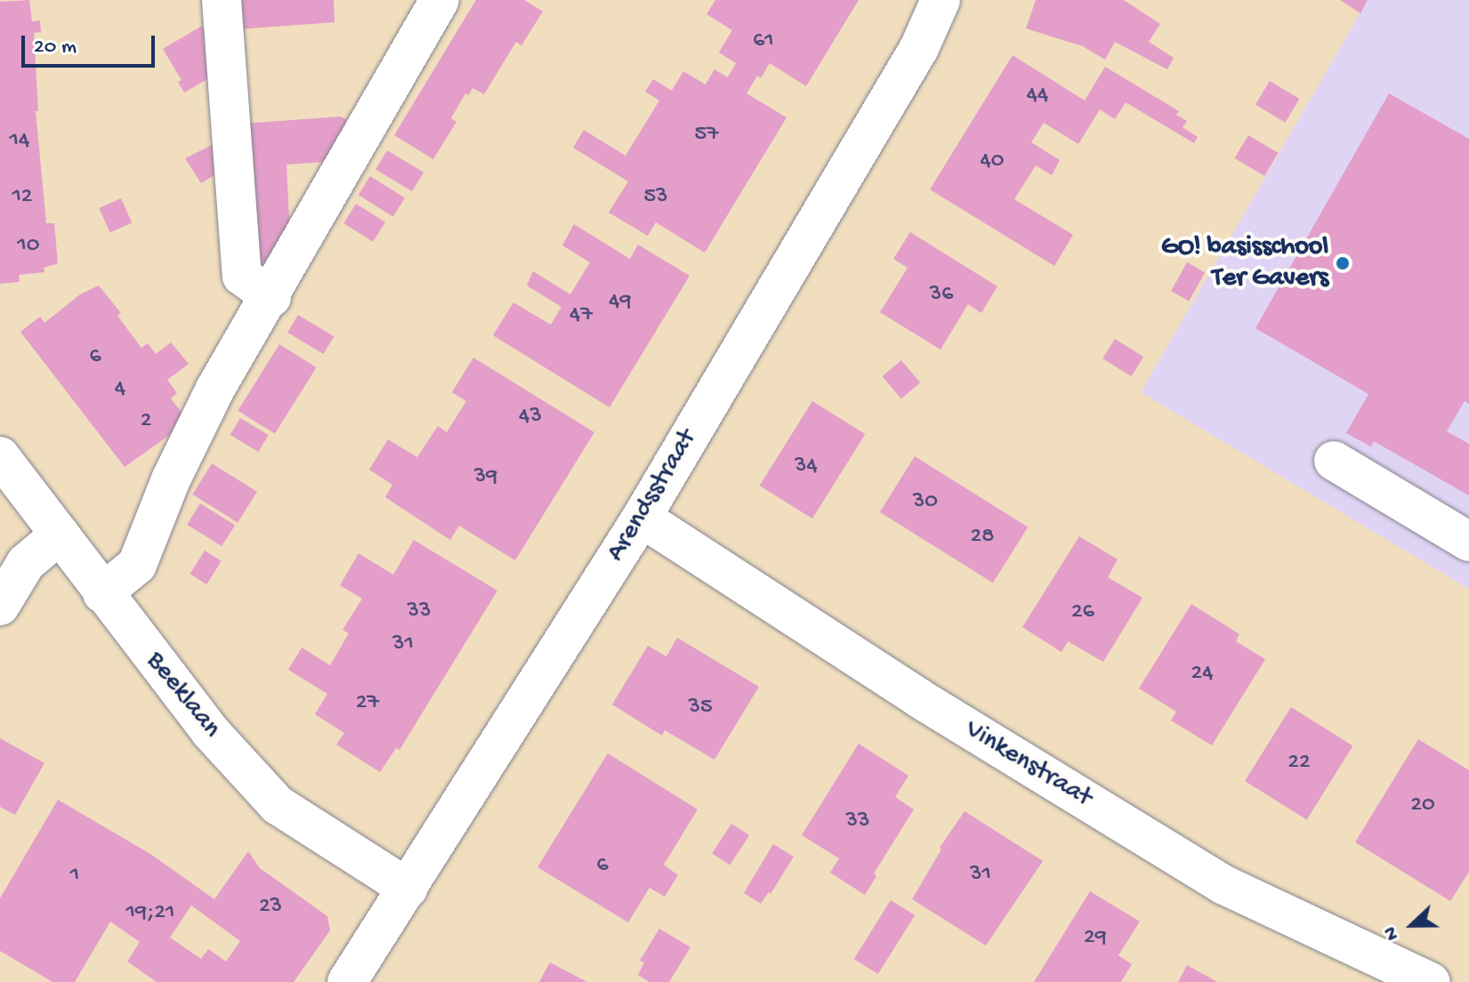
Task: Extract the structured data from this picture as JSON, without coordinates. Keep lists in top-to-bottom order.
{
  "streets": {
    "street": ["Arendsstraat", "Beeklaan", "Vinkenstraat"]
  },
  "crossings": [
    ["Arendsstraat", "Beeklaan"],
    ["Arendsstraat", "Vinkenstraat"]
  ],
  "places": ["GO! basisschool Ter Gavers"],
  "house_numbers": [
    "61",
    "44",
    "57",
    "14",
    "40",
    "12",
    "53",
    "10",
    "36",
    "49",
    "47",
    "6",
    "4",
    "43",
    "2",
    "34",
    "39",
    "30",
    "28",
    "33",
    "26",
    "31",
    "24",
    "27",
    "35",
    "22",
    "20",
    "33",
    "6",
    "31",
    "1",
    "23",
    "19;21",
    "29"
  ],
  "scale_bar": "20 m",
  "north": "left"
}
